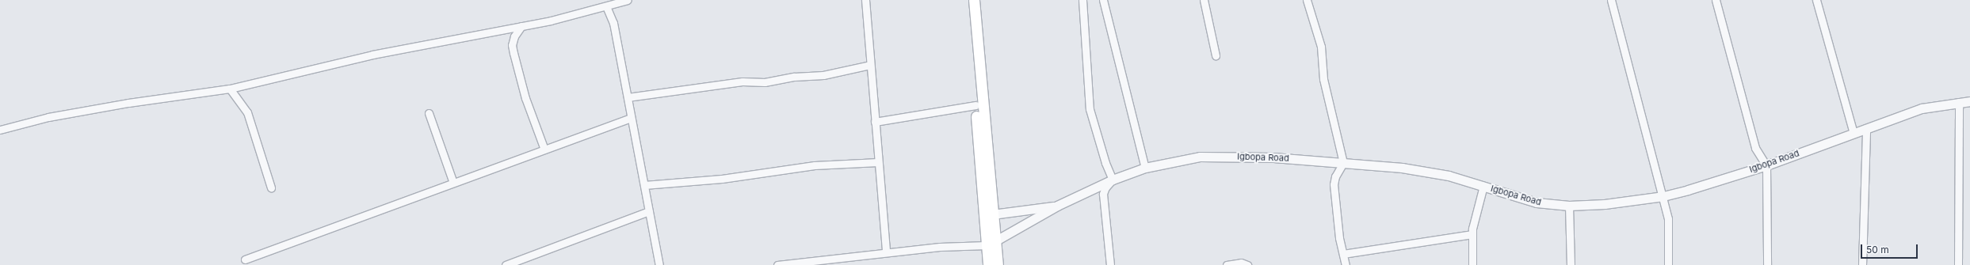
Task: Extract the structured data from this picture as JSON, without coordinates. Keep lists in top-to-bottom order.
{
  "streets": {
    "street": ["Igbopa Road"]
  },
  "scale_bar": "50 m"
}
